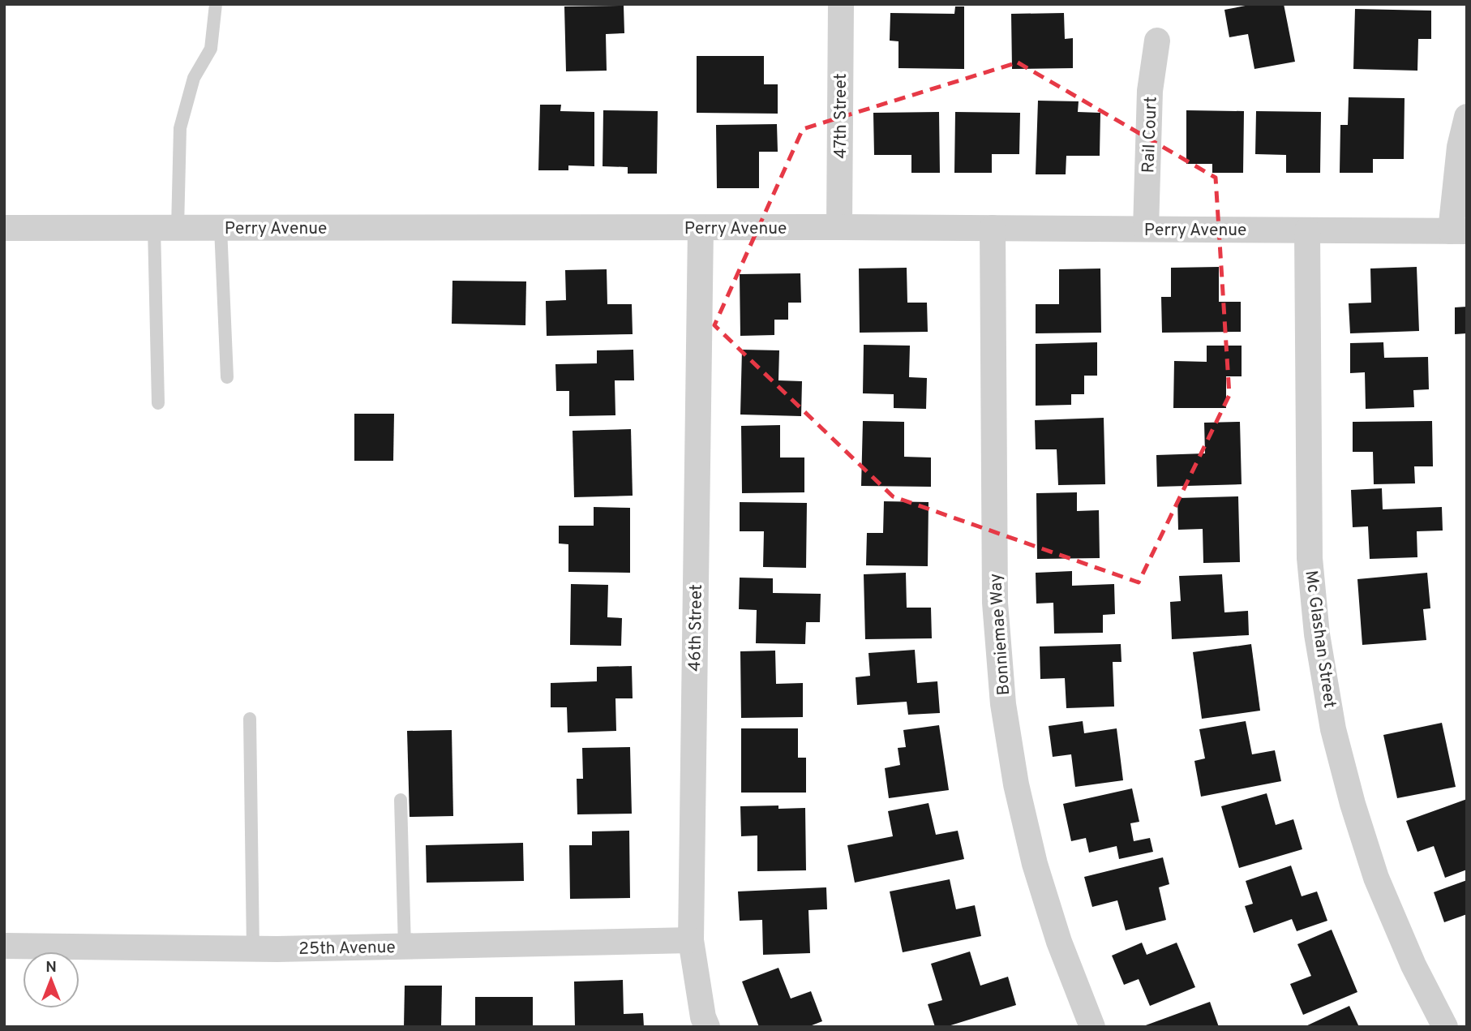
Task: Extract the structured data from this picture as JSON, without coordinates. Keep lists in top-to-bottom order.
{
  "streets": {
    "street": [
      "47th Street",
      "Rail Court",
      "Perry Avenue",
      "46th Street",
      "Bonniemae Way",
      "Mc Glashan Street",
      "25th Avenue"
    ]
  },
  "crossings": [
    ["47th Street", "Perry Avenue"],
    ["Rail Court", "Perry Avenue"],
    ["Perry Avenue", "46th Street"],
    ["Perry Avenue", "Bonniemae Way"],
    ["Perry Avenue", "Mc Glashan Street"],
    ["46th Street", "25th Avenue"]
  ],
  "north": "top"
}
